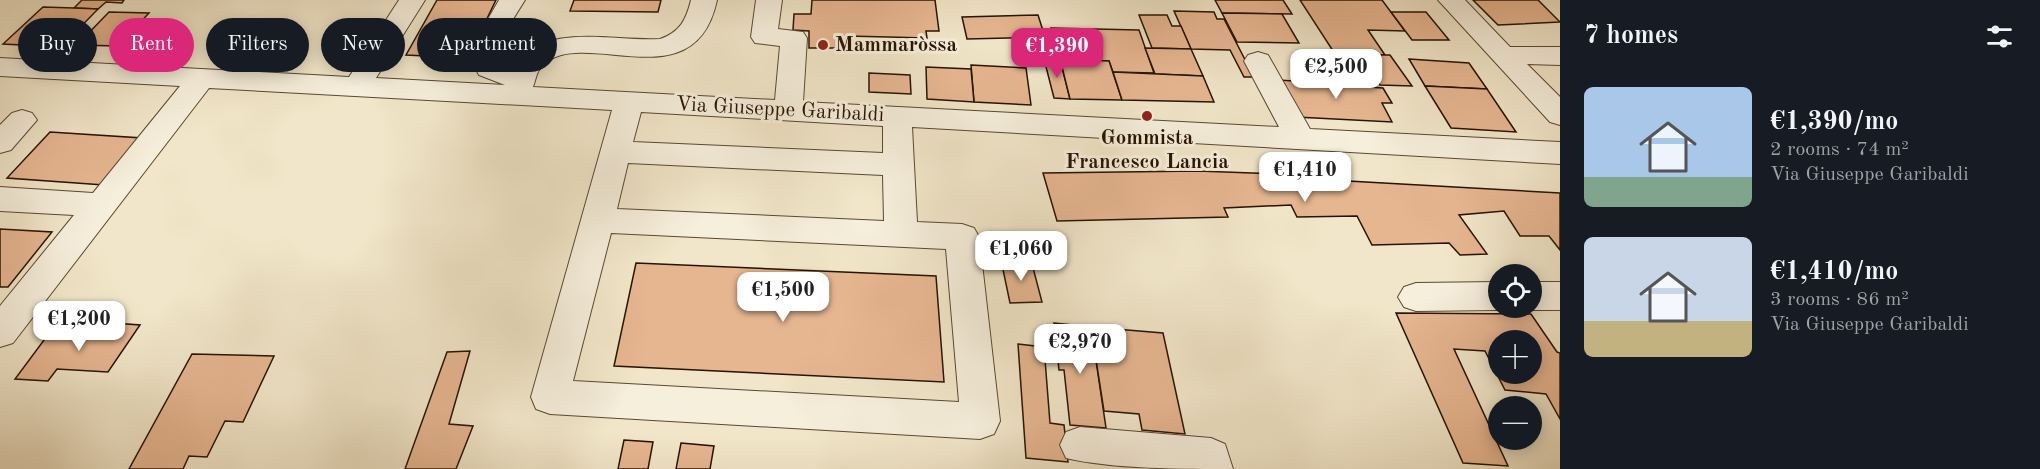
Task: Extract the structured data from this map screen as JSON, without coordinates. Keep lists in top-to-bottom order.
{
  "streets": {
    "street": ["Via Giuseppe Garibaldi"]
  },
  "places": ["Mammaròssa", "Gommista Francesco Lancia"],
  "page": {
    "heading": "7 homes",
    "chip": [
      "Buy",
      "Rent",
      "Filters",
      "New",
      "Apartment"
    ],
    "price": [
      "€1,390",
      "€2,500",
      "€1,410",
      "€1,060",
      "€1,500",
      "€1,200",
      "€2,970"
    ],
    "list": [
      {
        "name": "€1,390/mo",
        "note": "2 rooms · 74 m² · Via Giuseppe Garibaldi"
      },
      {
        "name": "€1,410/mo",
        "note": "3 rooms · 86 m² · Via Giuseppe Garibaldi"
      }
    ],
    "map_buttons": ["+", "−"]
  }
}
